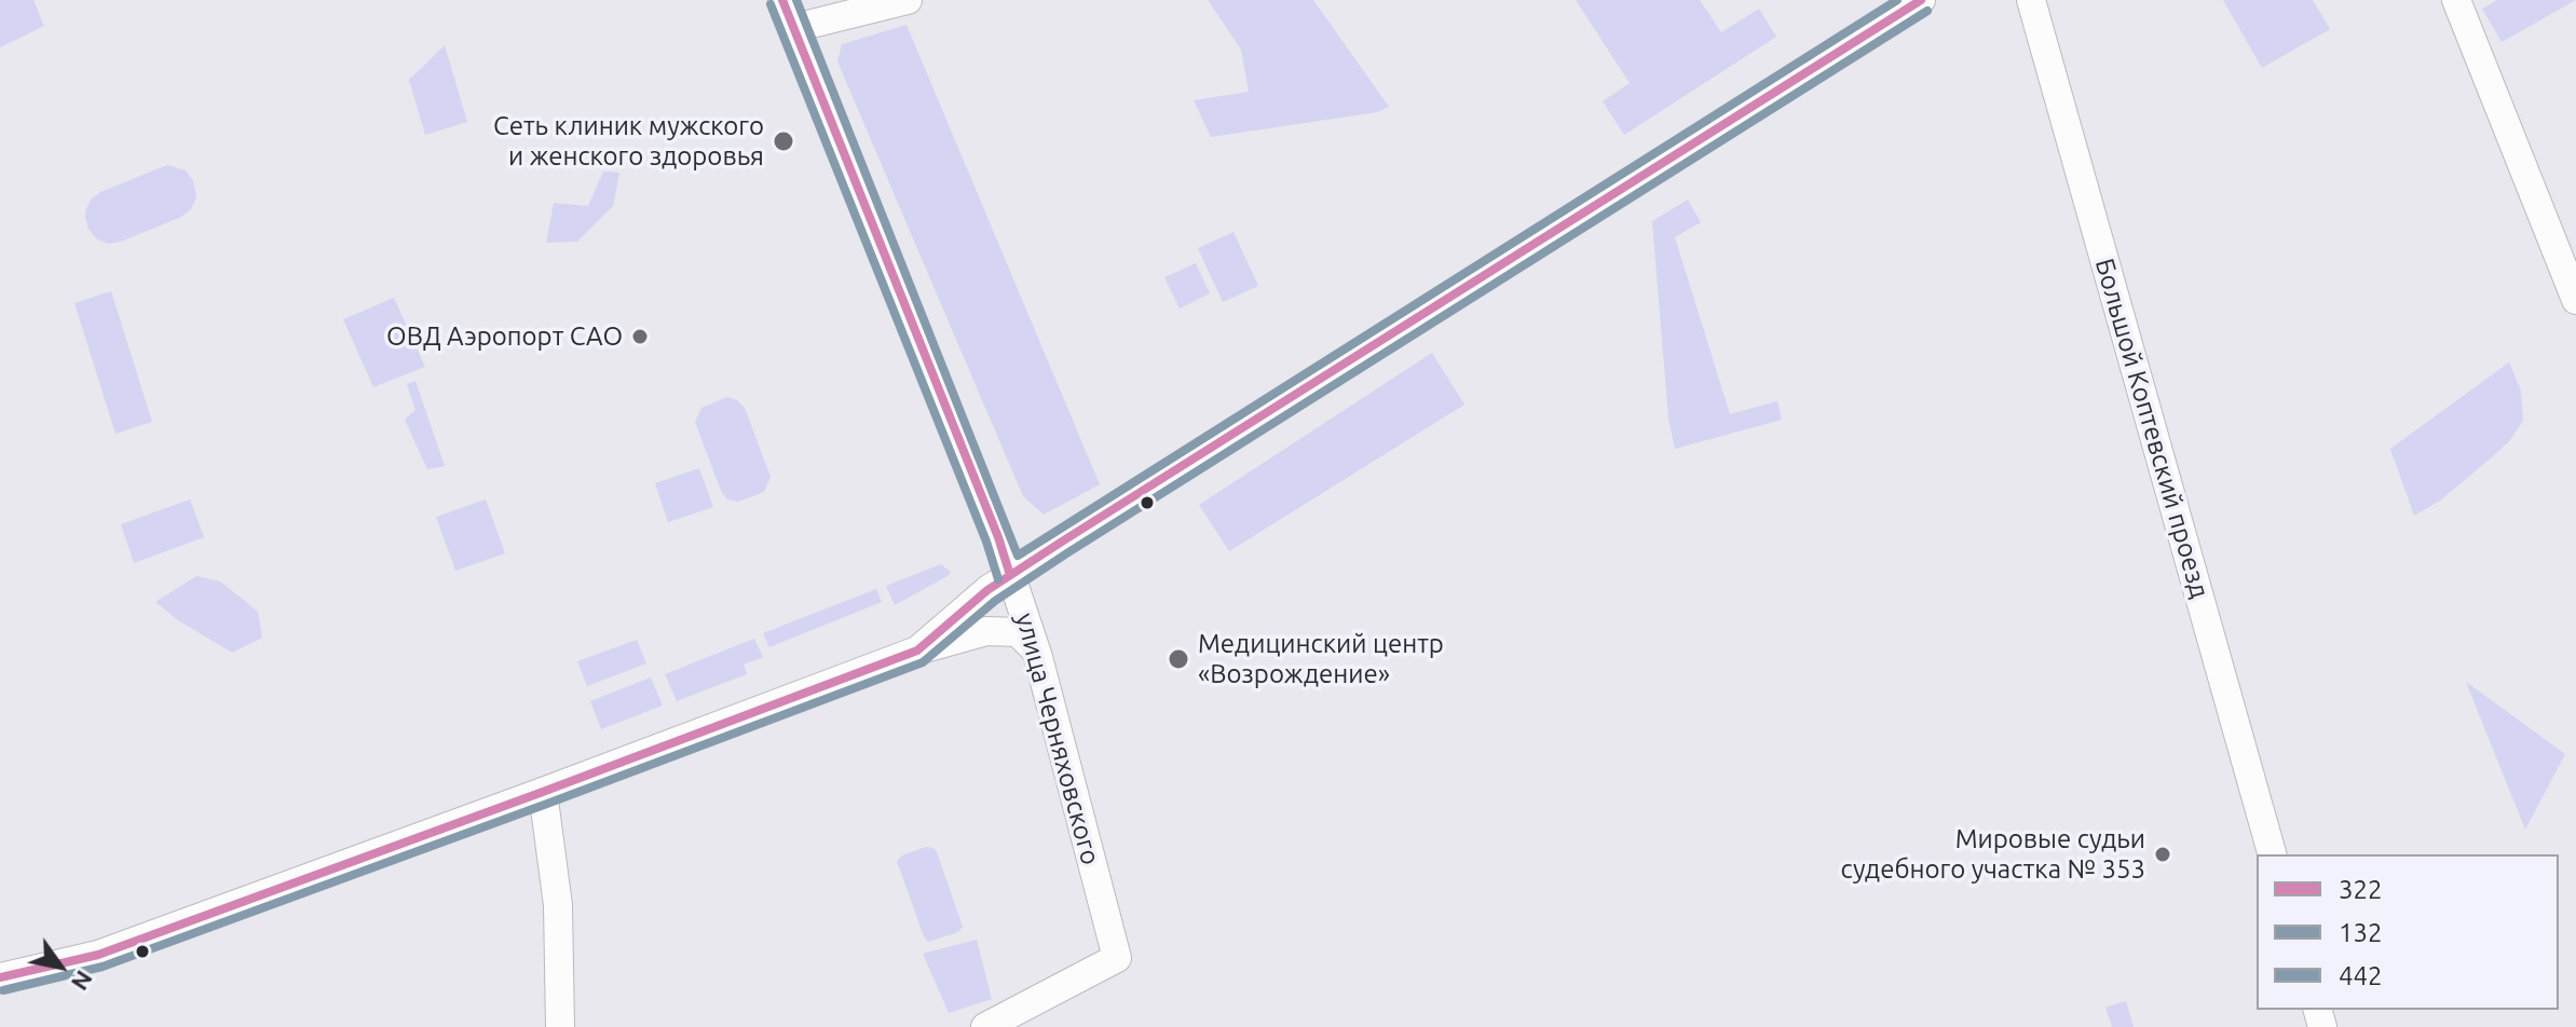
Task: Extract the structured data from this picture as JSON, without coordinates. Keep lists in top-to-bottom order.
{
  "streets": {
    "street": ["Большой Коптевский проезд", "улица Черняховского"]
  },
  "places": [
    "Сеть клиник мужского и женского здоровья",
    "ОВД Аэропорт САО",
    "Медицинский центр «Возрождение»",
    "Мировые судьи судебного участка № 353"
  ],
  "lines": ["transit line 322", "transit line 442", "transit line 132"],
  "legend": ["322", "132", "442"],
  "north": "bottom right"
}
